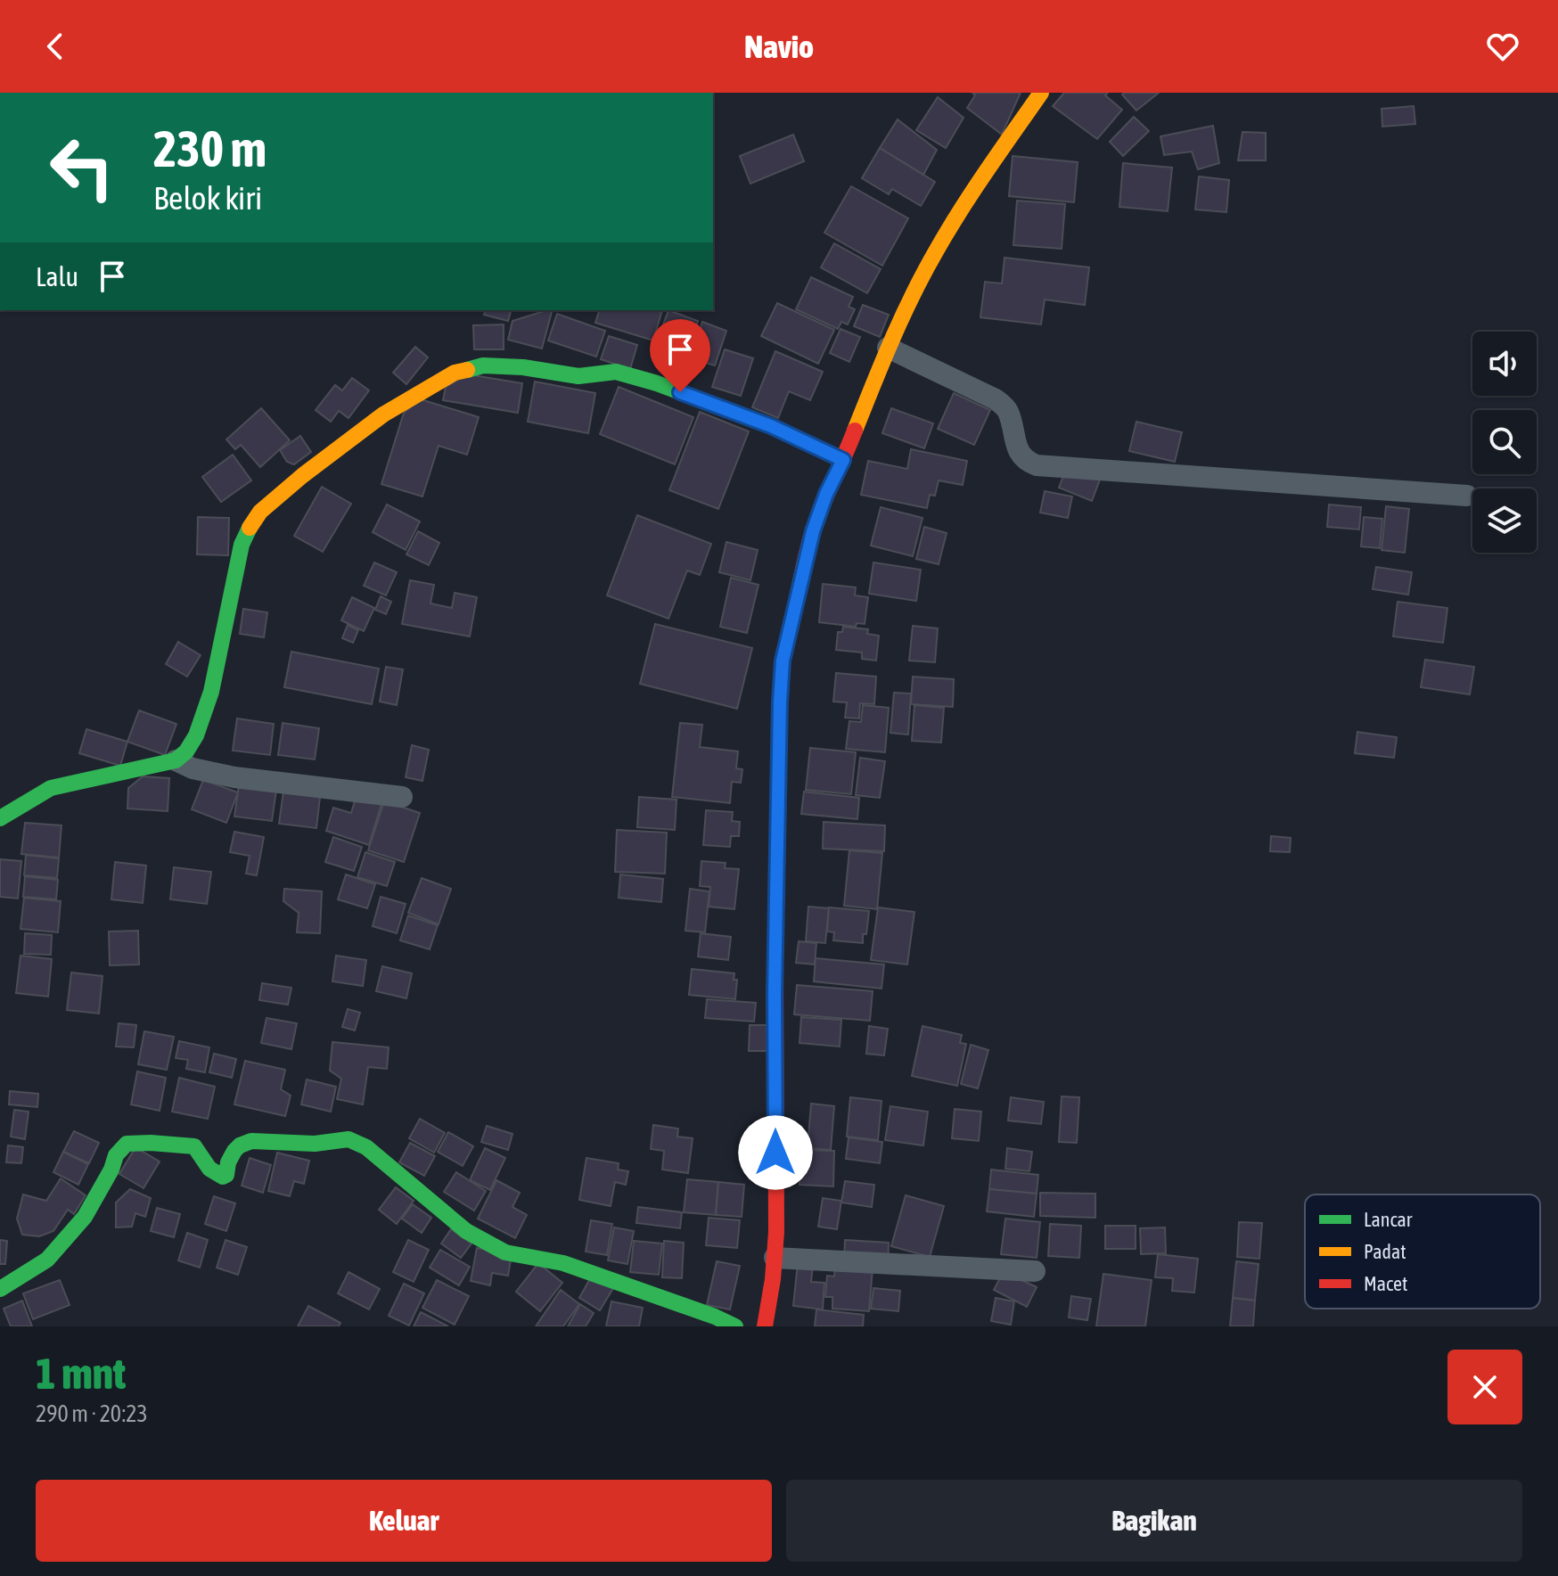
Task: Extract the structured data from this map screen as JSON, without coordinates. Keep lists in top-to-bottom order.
{
  "legend": ["Lancar", "Padat", "Macet"],
  "page": {
    "header": "Navio",
    "turn": ["230 m", "Belok kiri"],
    "then": "Lalu",
    "heading": ["1 mnt", "290 m · 20:23"],
    "buttons": ["Keluar", "Bagikan"]
  }
}
